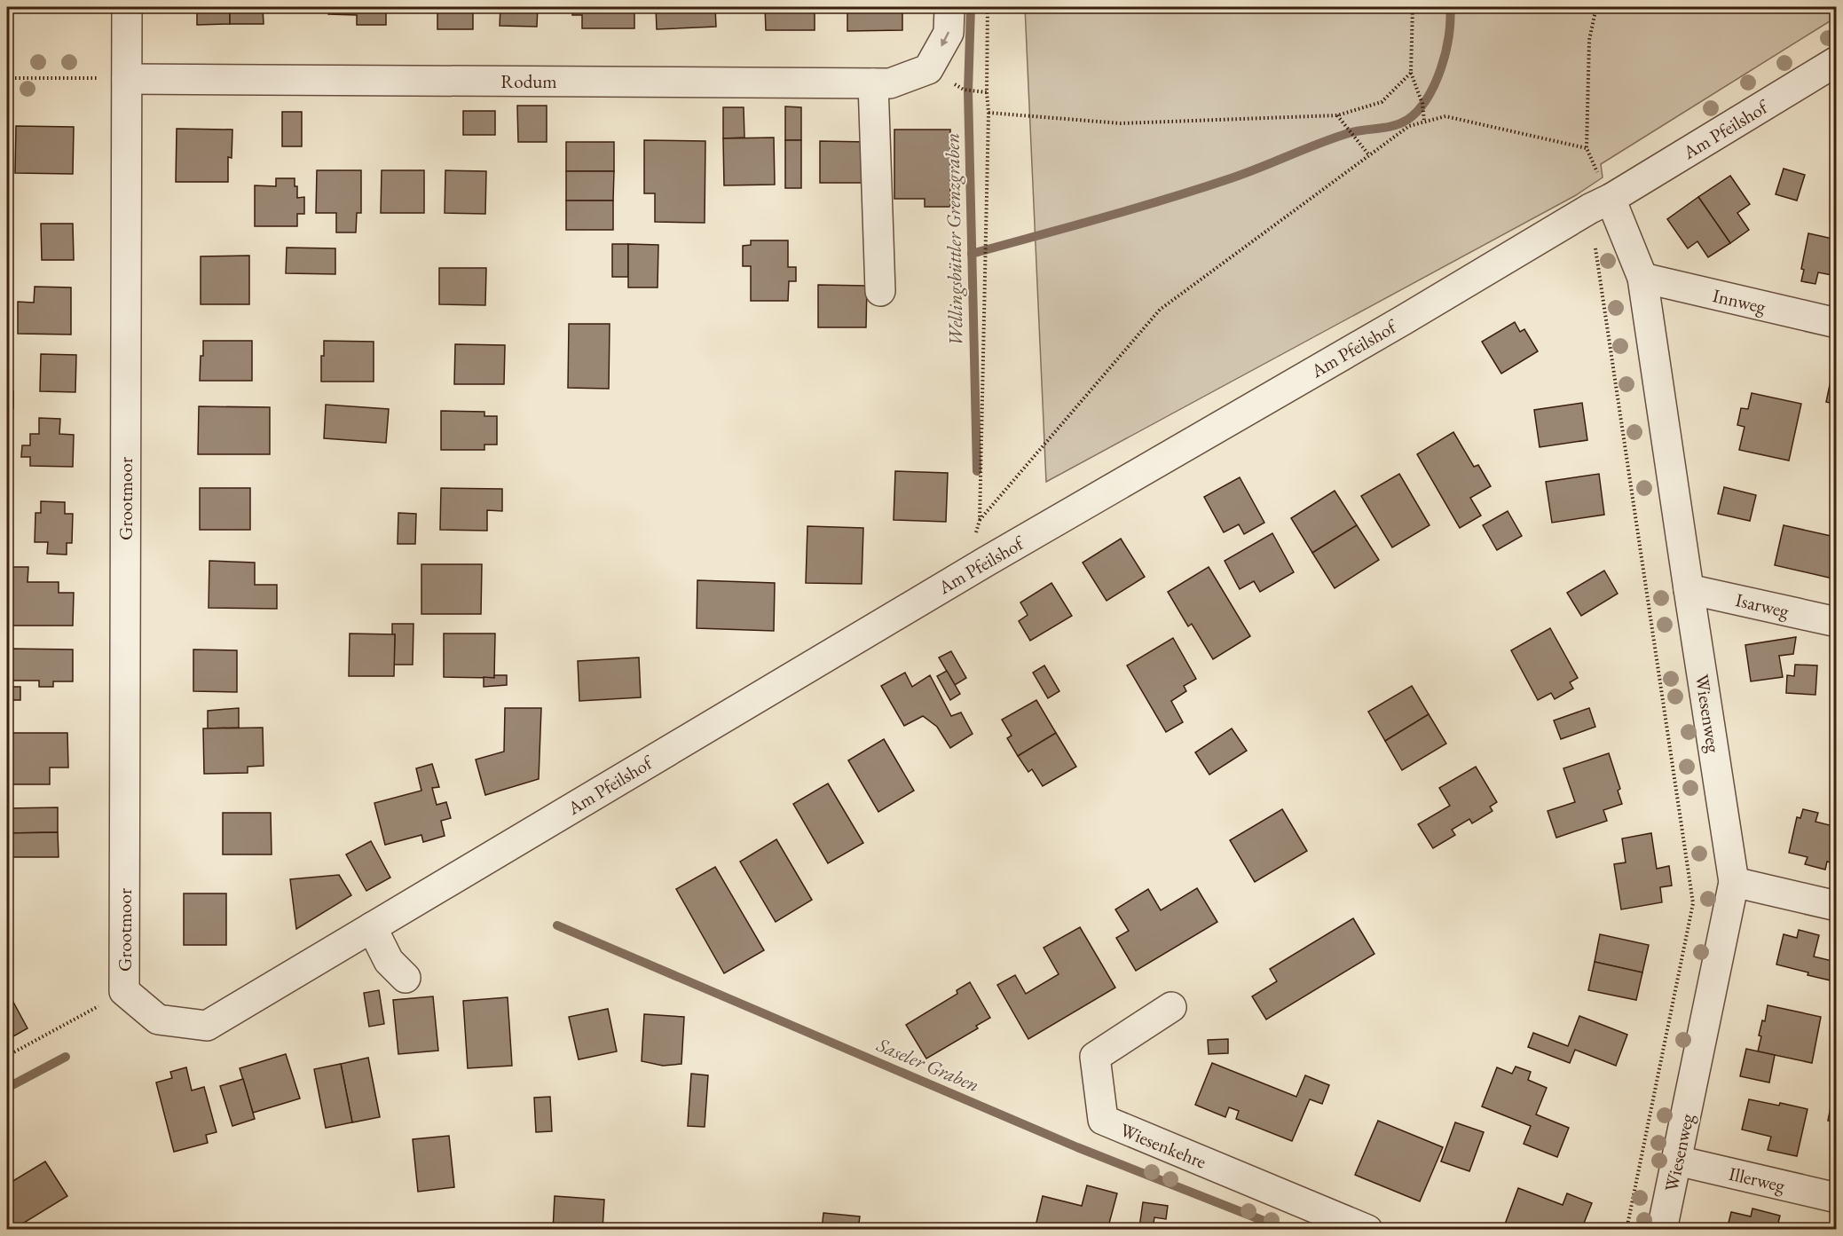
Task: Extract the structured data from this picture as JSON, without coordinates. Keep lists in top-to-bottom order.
{
  "streets": {
    "street": [
      "Rodum",
      "Am Pfeilshof",
      "Innweg",
      "Grootmoor",
      "Isarweg",
      "Wiesenweg",
      "Wiesenkehre",
      "Illerweg"
    ]
  },
  "crossings": [
    ["Rodum", "Grootmoor"],
    ["Am Pfeilshof", "Grootmoor"],
    ["Am Pfeilshof", "Wiesenweg"],
    ["Innweg", "Wiesenweg"],
    ["Isarweg", "Wiesenweg"],
    ["Wiesenweg", "Illerweg"]
  ],
  "water": ["Wellingsbüttler Grenzgraben", "Saseler Graben"]
}
